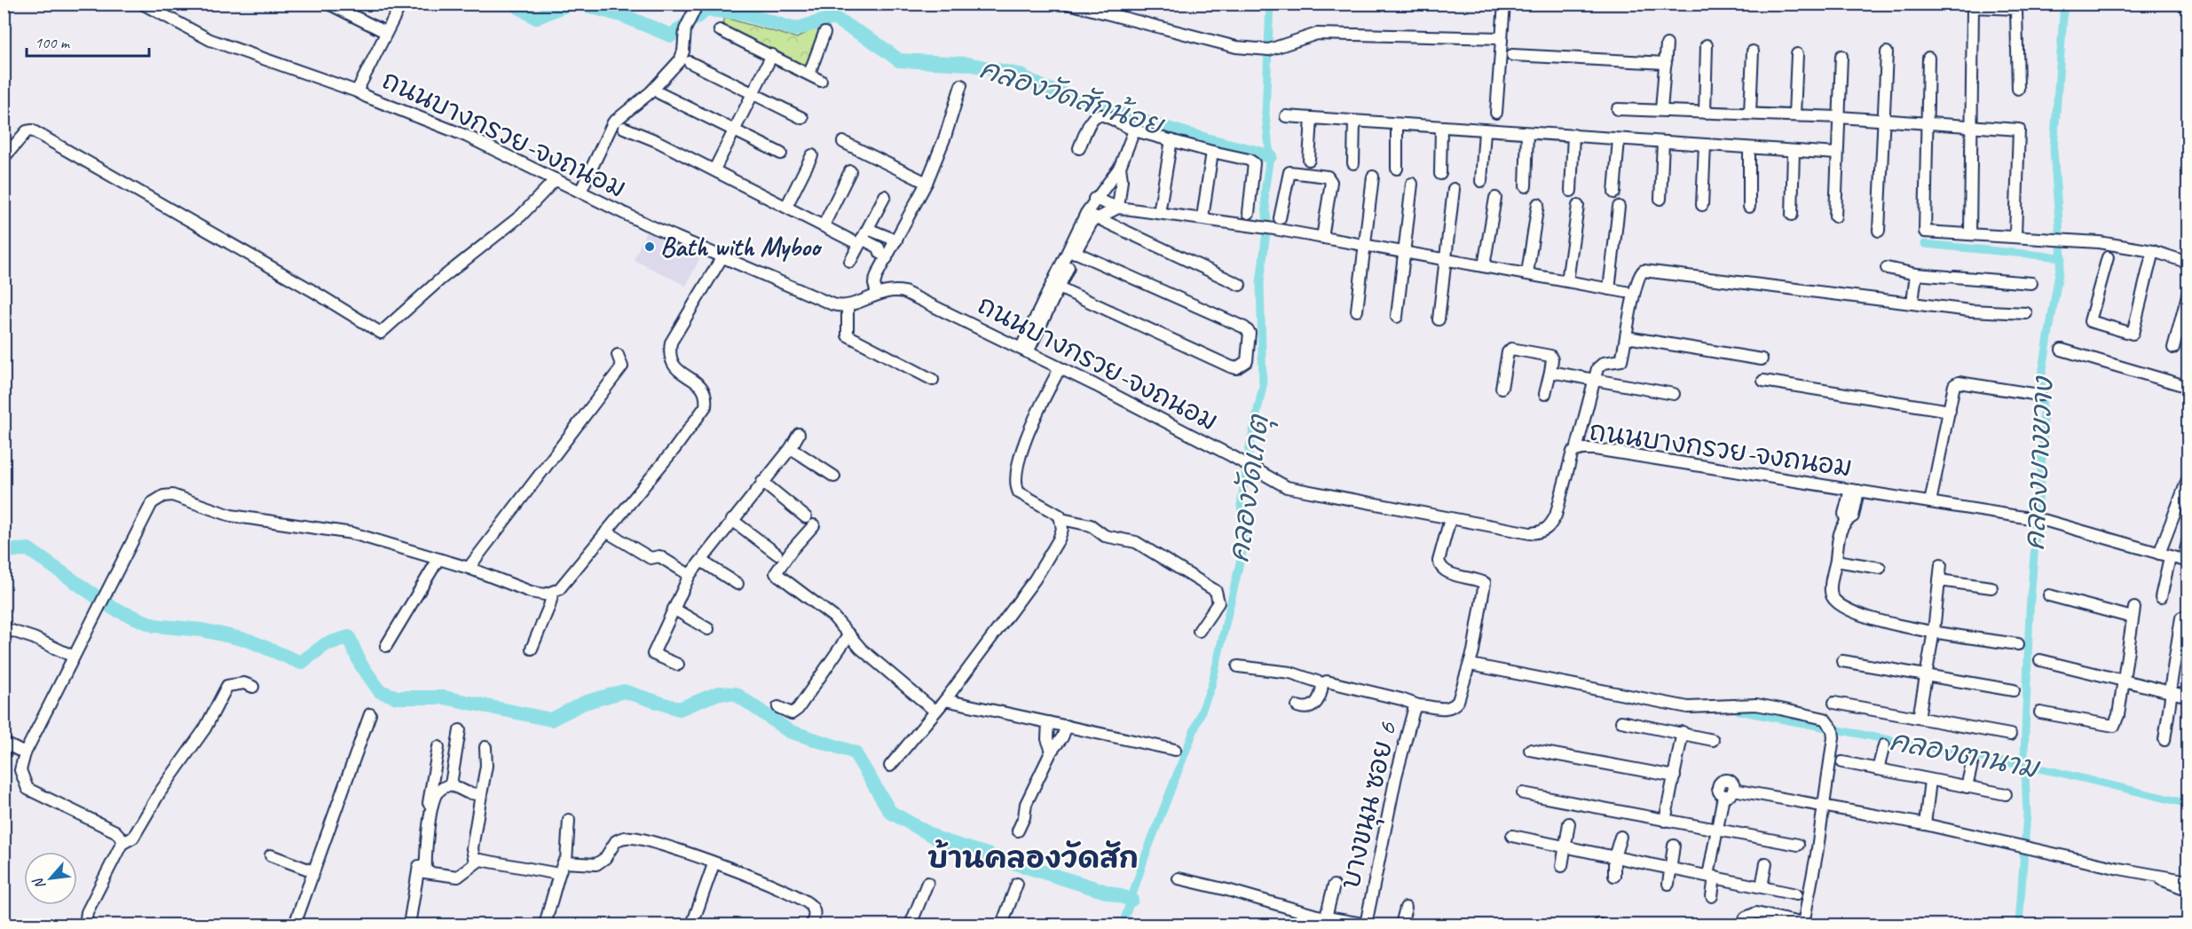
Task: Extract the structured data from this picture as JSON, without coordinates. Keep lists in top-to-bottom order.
{
  "streets": {
    "street": ["ถนนบางกรวย-จงถนอม", "บางขนุน ซอย 6"]
  },
  "crossings": [
    ["ถนนบางกรวย-จงถนอม", "บางขนุน ซอย 6"]
  ],
  "districts": ["บ้านคลองวัดสัก"],
  "water": [
    "คลองวัดสักน้อย",
    "คลองบางขวาง",
    "คลองวัดเกตุ",
    "คลองตานาม"
  ],
  "places": ["Bath with Myboo"],
  "scale_bar": "100 m",
  "north": "bottom left"
}
